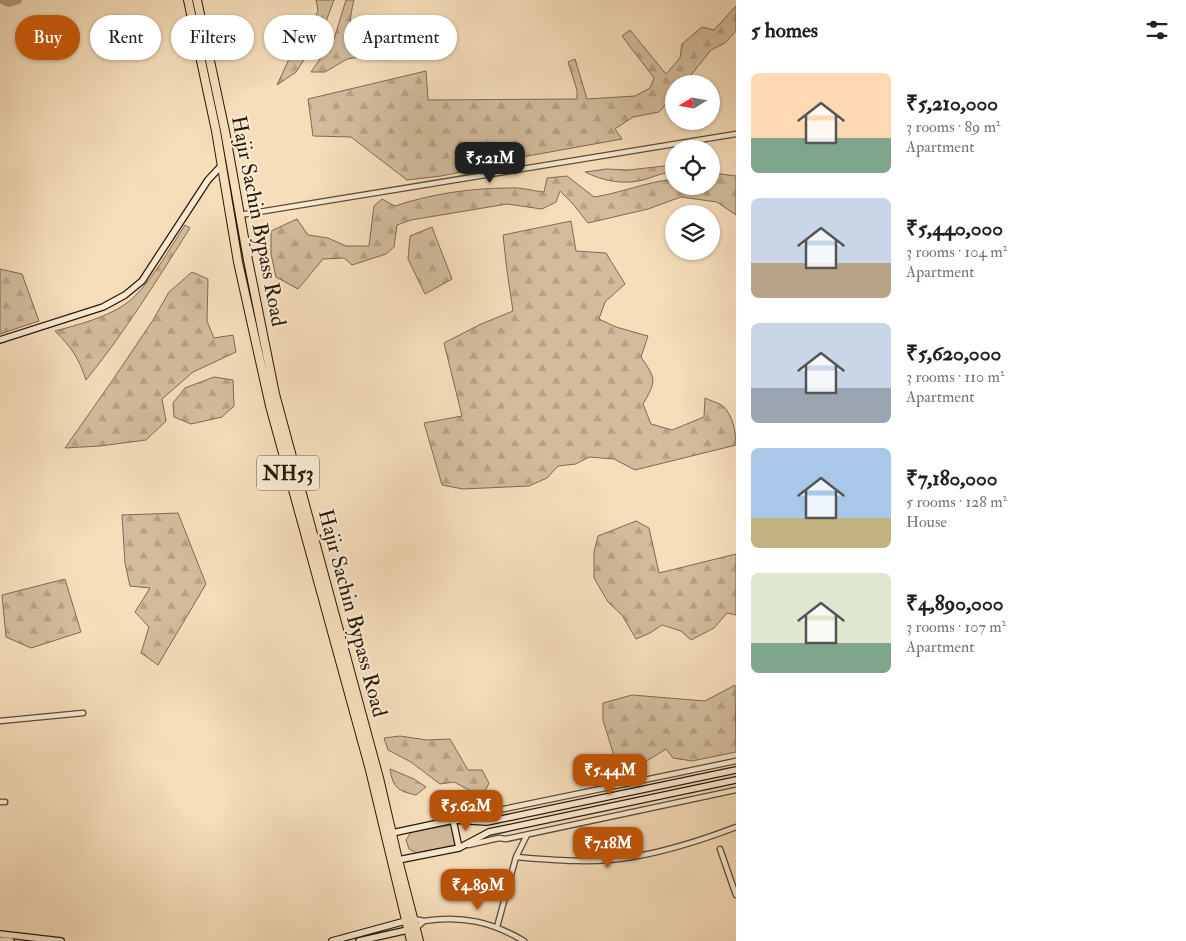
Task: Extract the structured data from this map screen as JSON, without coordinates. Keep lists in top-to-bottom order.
{
  "streets": {
    "highway": ["Hajir Sachin Bypass Road", "NH53"]
  },
  "crossings": [
    ["Hajir Sachin Bypass Road", "NH53"]
  ],
  "north": "left",
  "page": {
    "heading": "5 homes",
    "chip": [
      "Buy",
      "Rent",
      "Filters",
      "New",
      "Apartment"
    ],
    "list": [
      {
        "name": "₹5,210,000",
        "note": "3 rooms · 89 m² · Apartment"
      },
      {
        "name": "₹5,440,000",
        "note": "3 rooms · 104 m² · Apartment"
      },
      {
        "name": "₹5,620,000",
        "note": "3 rooms · 110 m² · Apartment"
      },
      {
        "name": "₹7,180,000",
        "note": "5 rooms · 128 m² · House"
      },
      {
        "name": "₹4,890,000",
        "note": "3 rooms · 107 m² · Apartment"
      }
    ],
    "price": [
      "₹5.21M",
      "₹5.44M",
      "₹5.62M",
      "₹7.18M",
      "₹4.89M"
    ]
  }
}
